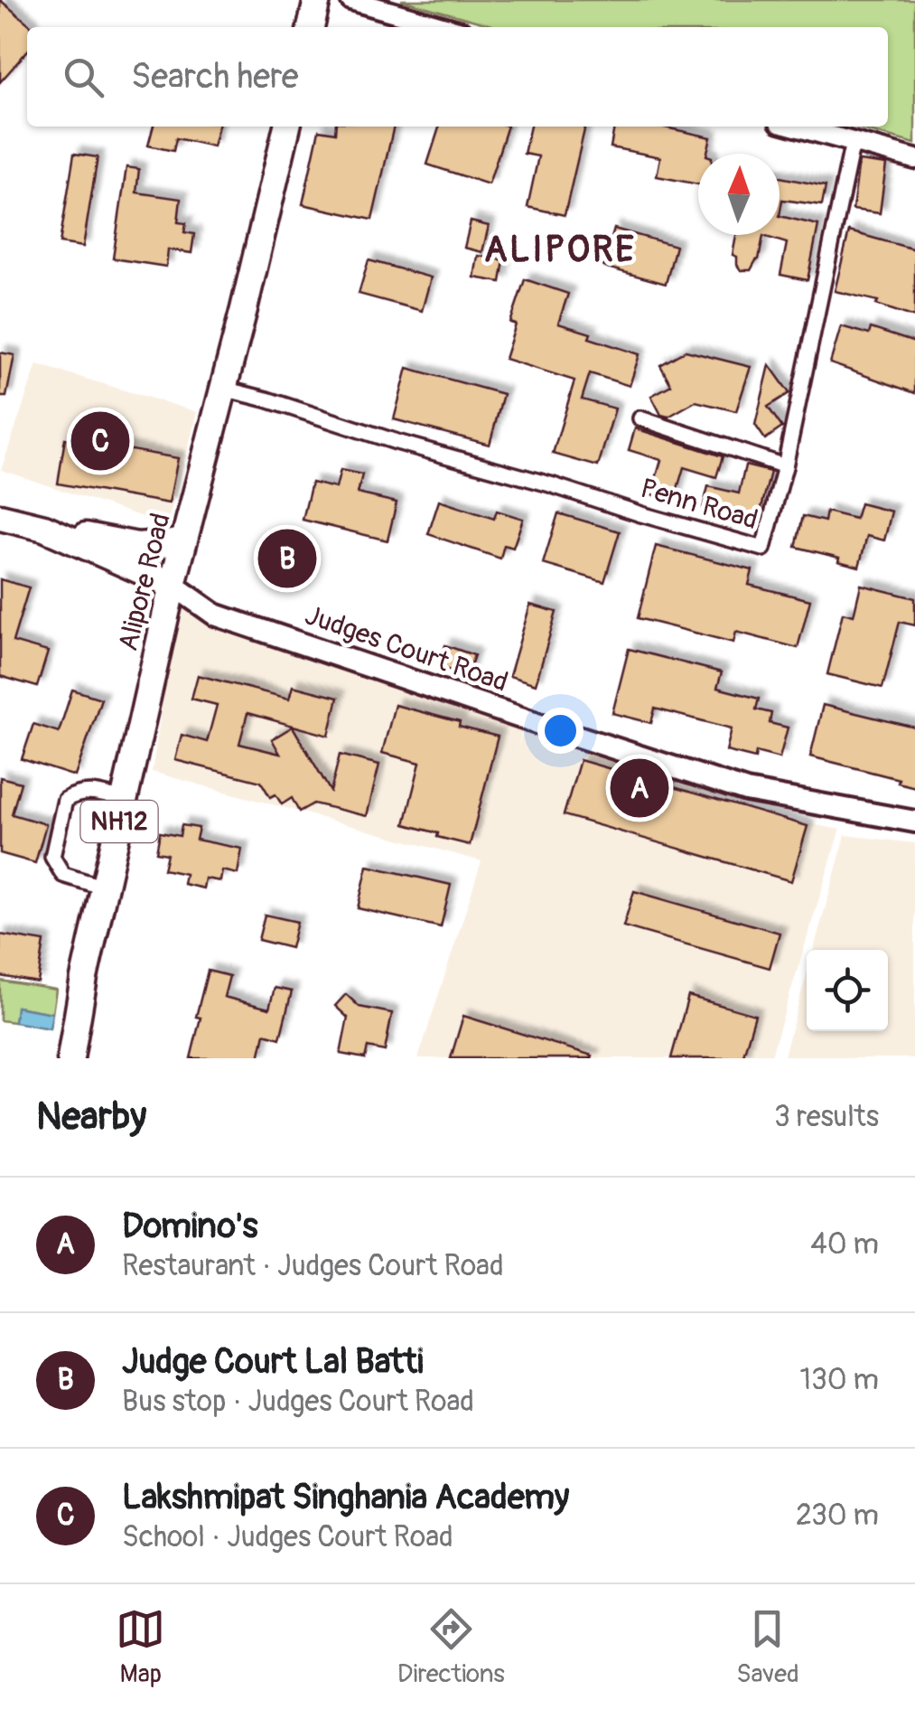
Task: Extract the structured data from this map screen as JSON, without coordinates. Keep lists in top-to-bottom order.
{
  "streets": {
    "highway": ["Alipore Road", "Judges Court Road", "NH12"],
    "street": ["Penn Road"]
  },
  "crossings": [
    ["Penn Road", "Alipore Road"],
    ["Alipore Road", "Judges Court Road"]
  ],
  "districts": ["ALIPORE"],
  "north": "top",
  "page": {
    "search": "Search here",
    "pins": ["C", "B", "A"],
    "heading": ["Nearby", "3 results"],
    "list": [
      {
        "mark": "A",
        "name": "Domino's",
        "note": "Restaurant · Judges Court Road",
        "value": "40 m"
      },
      {
        "mark": "B",
        "name": "Judge Court Lal Batti",
        "note": "Bus stop · Judges Court Road",
        "value": "130 m"
      },
      {
        "mark": "C",
        "name": "Lakshmipat Singhania Academy",
        "note": "School · Judges Court Road",
        "value": "230 m"
      }
    ],
    "nav": ["Map", "Directions", "Saved"]
  }
}
